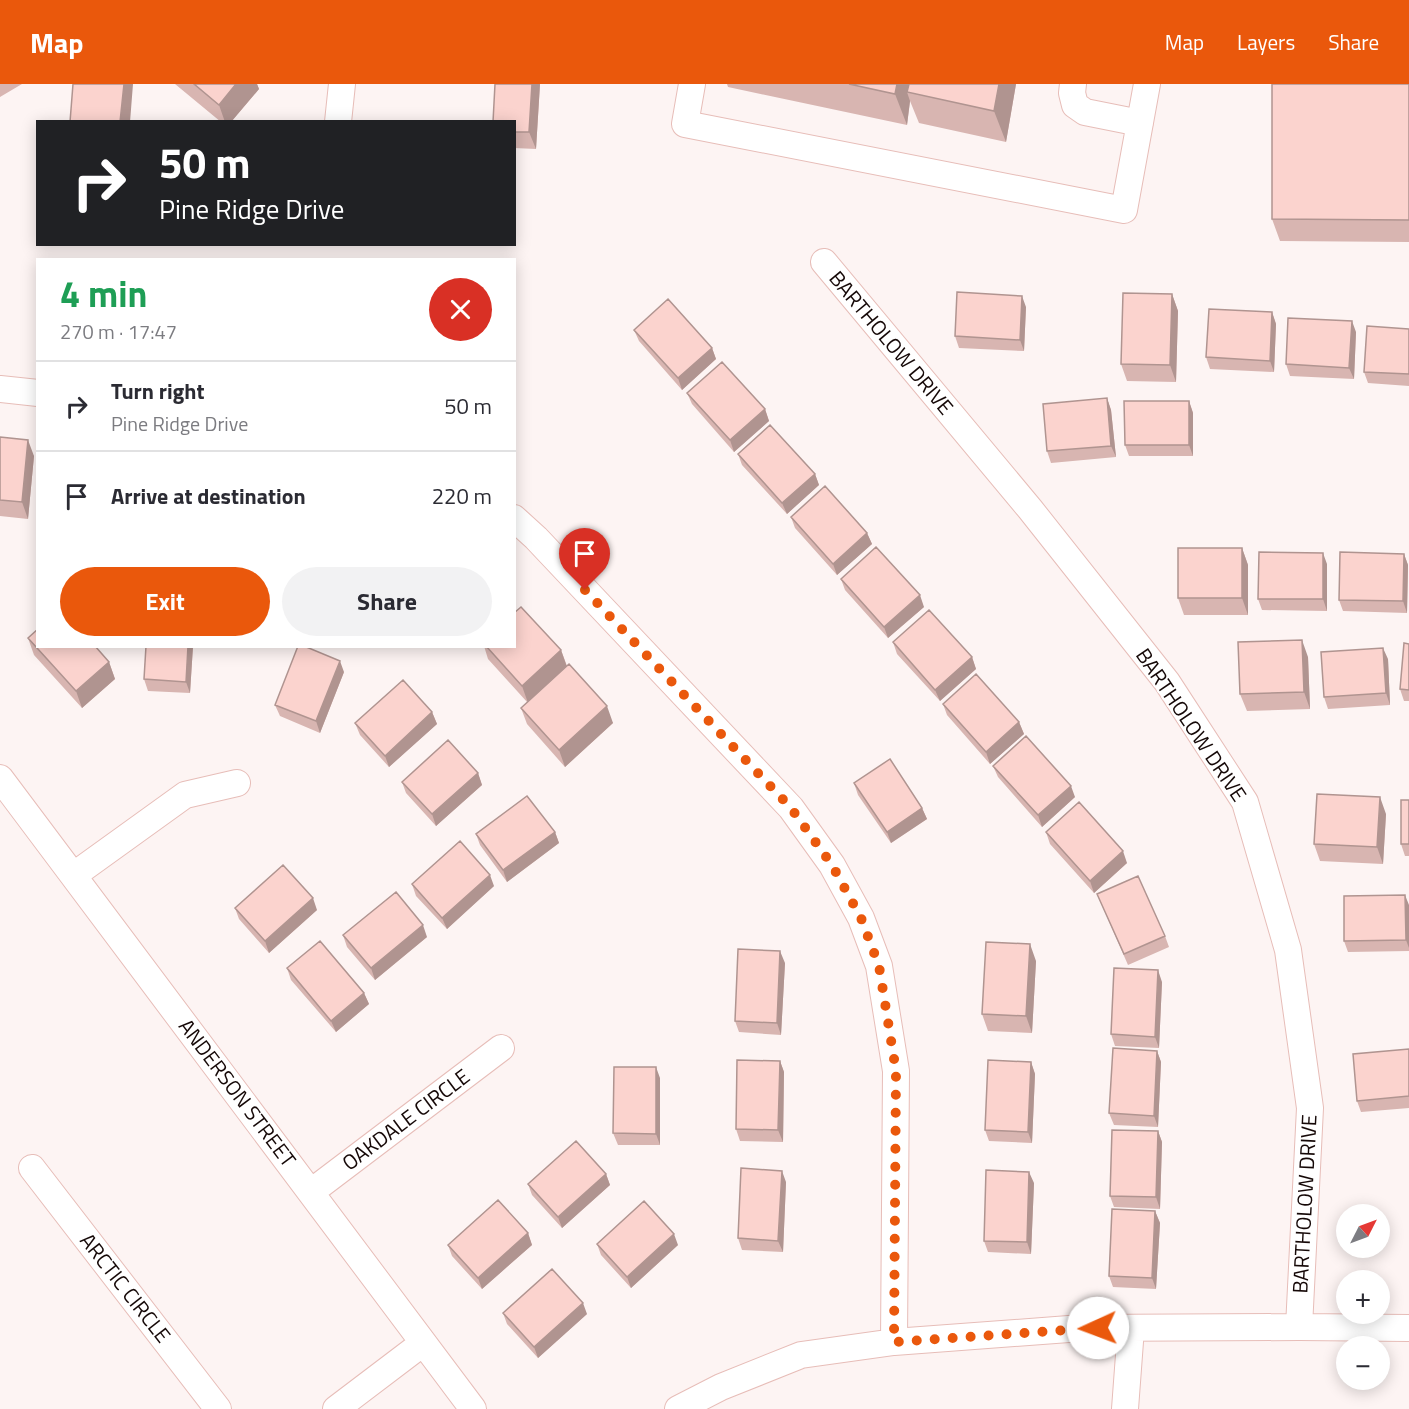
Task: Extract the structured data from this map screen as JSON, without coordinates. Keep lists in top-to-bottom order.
{
  "streets": {
    "street": [
      "BARTHOLOW DRIVE",
      "ANDERSON STREET",
      "OAKDALE CIRCLE",
      "ARCTIC CIRCLE"
    ]
  },
  "crossings": [
    ["ANDERSON STREET", "OAKDALE CIRCLE"]
  ],
  "north": "top right",
  "page": {
    "header": "Map",
    "nav": ["Map", "Layers", "Share"],
    "turn": ["50 m", "Pine Ridge Drive"],
    "heading": ["4 min", "270 m · 17:47"],
    "list": [
      {
        "name": "Turn right",
        "note": "Pine Ridge Drive",
        "value": "50 m"
      },
      {
        "name": "Arrive at destination",
        "value": "220 m"
      }
    ],
    "buttons": ["Exit", "Share"],
    "map_buttons": ["+", "−"]
  }
}
